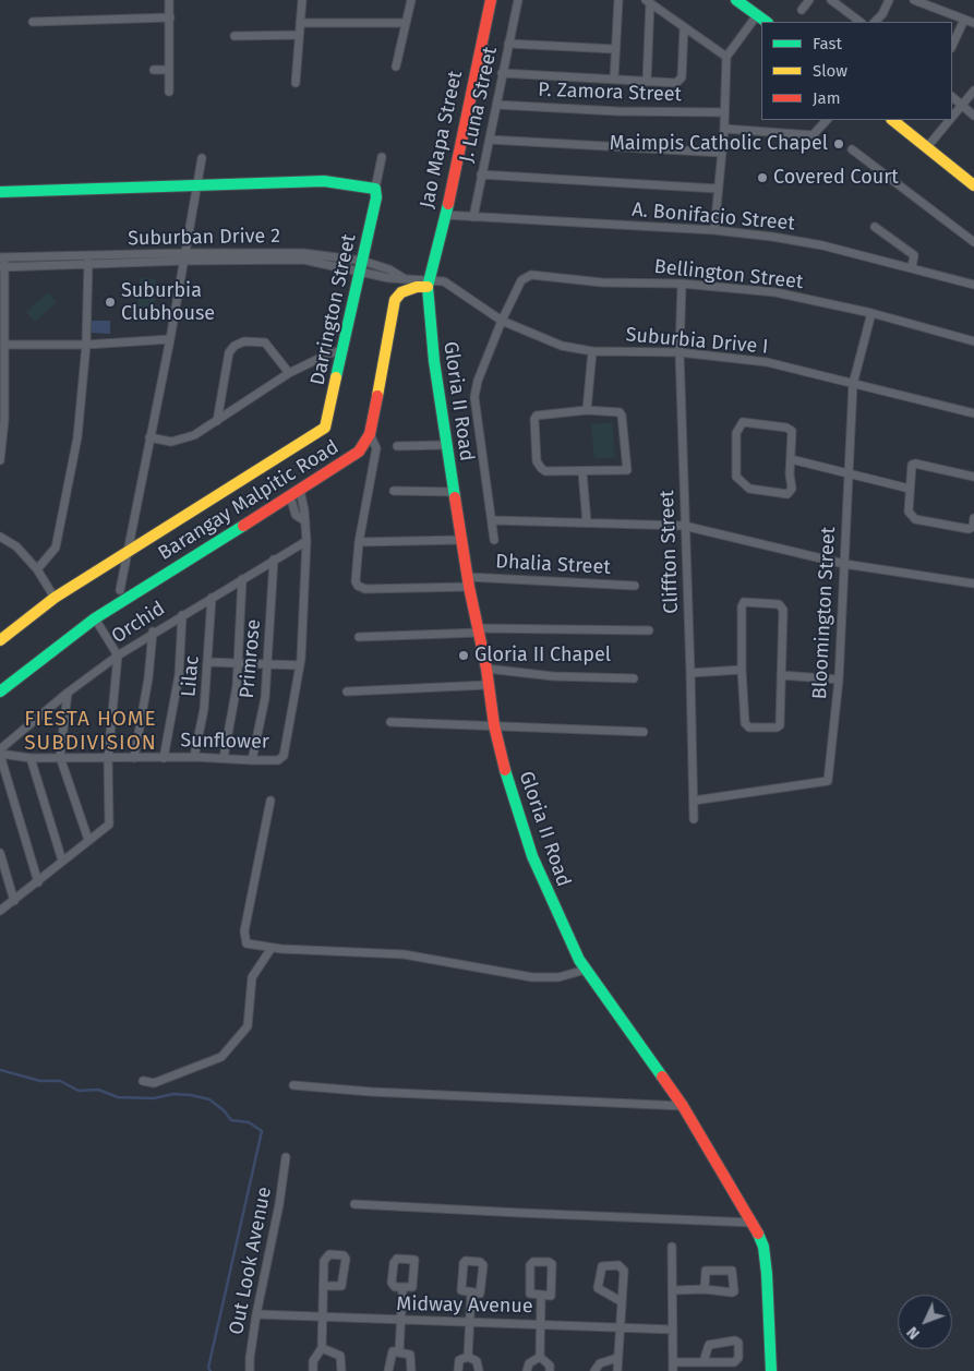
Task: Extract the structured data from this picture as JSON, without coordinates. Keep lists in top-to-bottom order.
{
  "streets": {
    "street": [
      "P. Zamora Street",
      "J. Luna Street",
      "Jao Mapa Street",
      "A. Bonifacio Street",
      "Suburban Drive 2",
      "Bellington Street",
      "Darrington Street",
      "Suburbia Drive I",
      "Gloria II Road",
      "Barangay Malpitic Road",
      "Cliffton Street",
      "Dhalia Street",
      "Bloomington Street",
      "Orchid",
      "Primrose",
      "Lilac",
      "Sunflower",
      "Out Look Avenue",
      "Midway Avenue"
    ]
  },
  "crossings": [
    ["P. Zamora Street", "J. Luna Street"],
    ["J. Luna Street", "A. Bonifacio Street"],
    ["Jao Mapa Street", "A. Bonifacio Street"],
    ["Jao Mapa Street", "Suburban Drive 2"],
    ["Jao Mapa Street", "Suburbia Drive I"],
    ["Jao Mapa Street", "Gloria II Road"],
    ["Jao Mapa Street", "Barangay Malpitic Road"],
    ["Suburban Drive 2", "Darrington Street"],
    ["Suburban Drive 2", "Suburbia Drive I"],
    ["Suburban Drive 2", "Gloria II Road"],
    ["Suburban Drive 2", "Barangay Malpitic Road"],
    ["Bellington Street", "Suburbia Drive I"],
    ["Bellington Street", "Cliffton Street"],
    ["Bellington Street", "Bloomington Street"],
    ["Suburbia Drive I", "Gloria II Road"],
    ["Suburbia Drive I", "Barangay Malpitic Road"],
    ["Suburbia Drive I", "Cliffton Street"],
    ["Suburbia Drive I", "Bloomington Street"],
    ["Gloria II Road", "Barangay Malpitic Road"],
    ["Gloria II Road", "Dhalia Street"],
    ["Cliffton Street", "Bloomington Street"],
    ["Orchid", "Primrose"],
    ["Orchid", "Lilac"],
    ["Orchid", "Sunflower"],
    ["Primrose", "Sunflower"],
    ["Lilac", "Sunflower"],
    ["Out Look Avenue", "Midway Avenue"]
  ],
  "districts": ["FIESTA HOME SUBDIVISION"],
  "places": [
    "Maimpis Catholic Chapel",
    "Covered Court",
    "Suburbia Clubhouse",
    "Gloria II Chapel"
  ],
  "legend": ["Fast", "Slow", "Jam"],
  "north": "bottom left"
}
